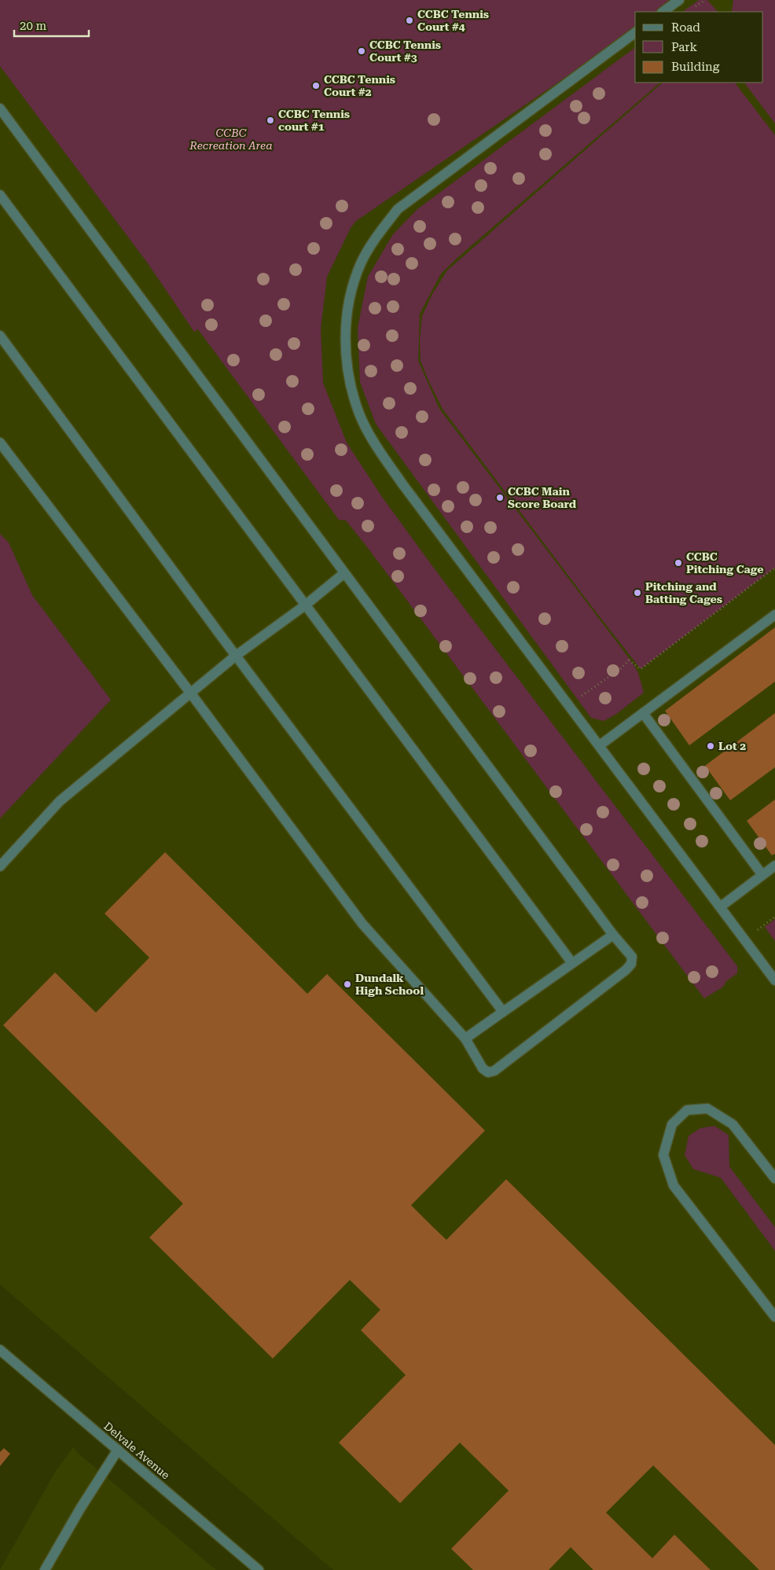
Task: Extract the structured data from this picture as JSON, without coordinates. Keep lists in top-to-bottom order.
{
  "streets": {
    "street": ["Delvale Avenue"]
  },
  "parks": ["CCBC Recreation Area"],
  "places": [
    "CCBC Tennis Court #4",
    "CCBC Tennis Court #3",
    "CCBC Tennis Court #2",
    "CCBC Tennis court #1",
    "CCBC Main Score Board",
    "CCBC Pitching Cage",
    "Pitching and Batting Cages",
    "Lot 2",
    "Dundalk High School"
  ],
  "legend": ["Road", "Park", "Building"],
  "scale_bar": "20 m"
}
